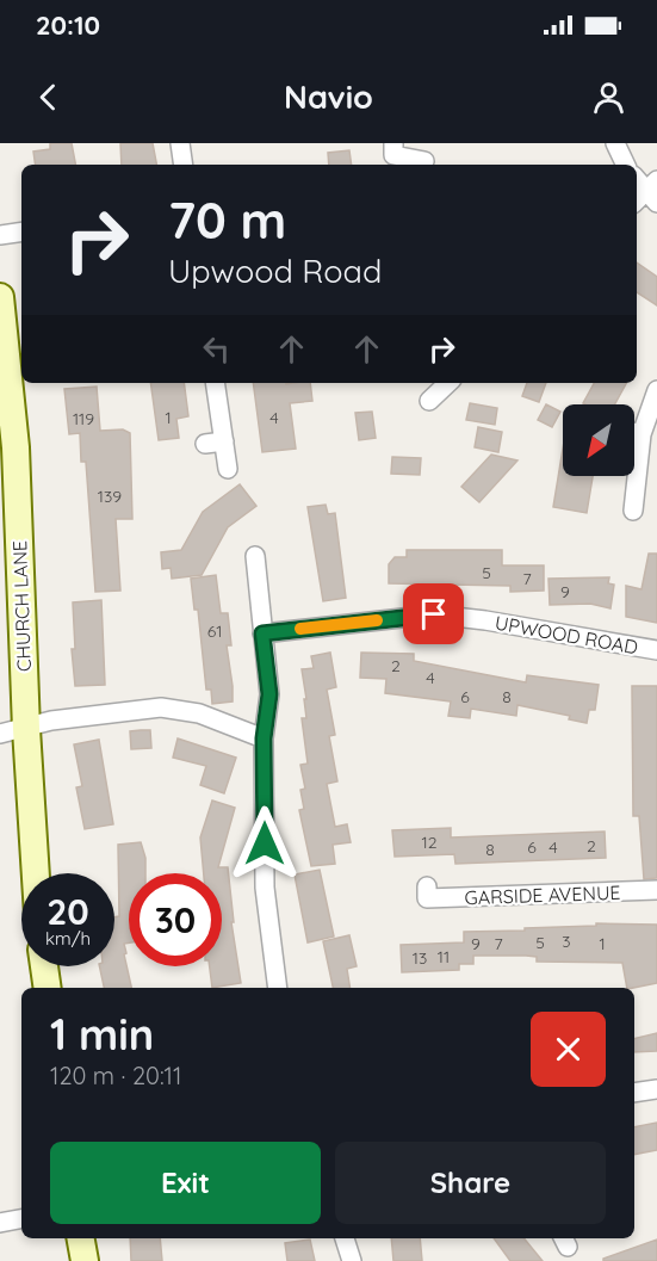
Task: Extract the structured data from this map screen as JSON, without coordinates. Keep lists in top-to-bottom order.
{
  "streets": {
    "main road": ["CHURCH LANE"],
    "street": ["UPWOOD ROAD", "GARSIDE AVENUE"]
  },
  "house_numbers": [
    "1",
    "4",
    "119",
    "139",
    "5",
    "7",
    "9",
    "61",
    "2",
    "4",
    "6",
    "8",
    "12",
    "2",
    "6",
    "4",
    "8",
    "3",
    "5",
    "9",
    "7",
    "1",
    "11",
    "13"
  ],
  "north": "bottom left",
  "page": {
    "status": "20:10",
    "header": "Navio",
    "turn": ["70 m", "Upwood Road"],
    "speed": "20 km/h",
    "limit": "30",
    "heading": ["1 min", "120 m · 20:11"],
    "buttons": ["Exit", "Share"]
  }
}
